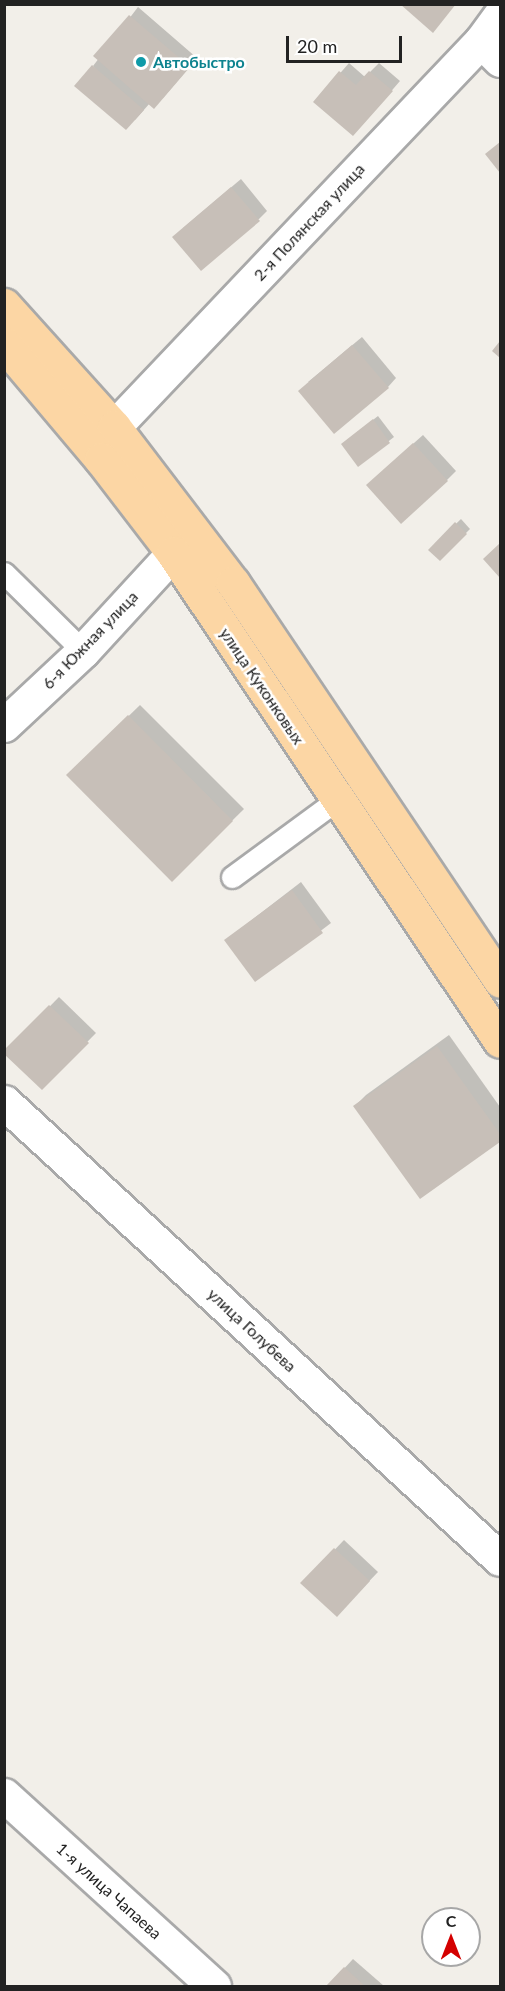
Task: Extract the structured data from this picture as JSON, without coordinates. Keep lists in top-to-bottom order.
{
  "streets": {
    "main road": ["улица Куконковых"],
    "street": [
      "2-я Полянская улица",
      "6-я Южная улица",
      "улица Голубева",
      "1-я улица Чапаева"
    ]
  },
  "crossings": [
    ["2-я Полянская улица", "улица Куконковых"],
    ["6-я Южная улица", "улица Куконковых"]
  ],
  "places": ["Автобыстро"],
  "scale_bar": "20 m",
  "north": "top"
}
